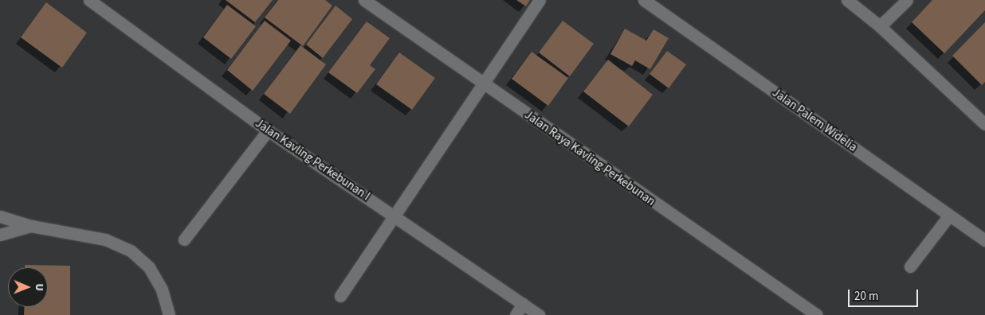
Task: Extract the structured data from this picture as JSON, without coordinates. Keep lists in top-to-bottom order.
{
  "streets": {
    "street": ["Jalan Palem Widelia", "Jalan Raya Kavling Perkebunan", "Jalan Kavling Perkebunan I"]
  },
  "scale_bar": "20 m",
  "north": "right"
}
